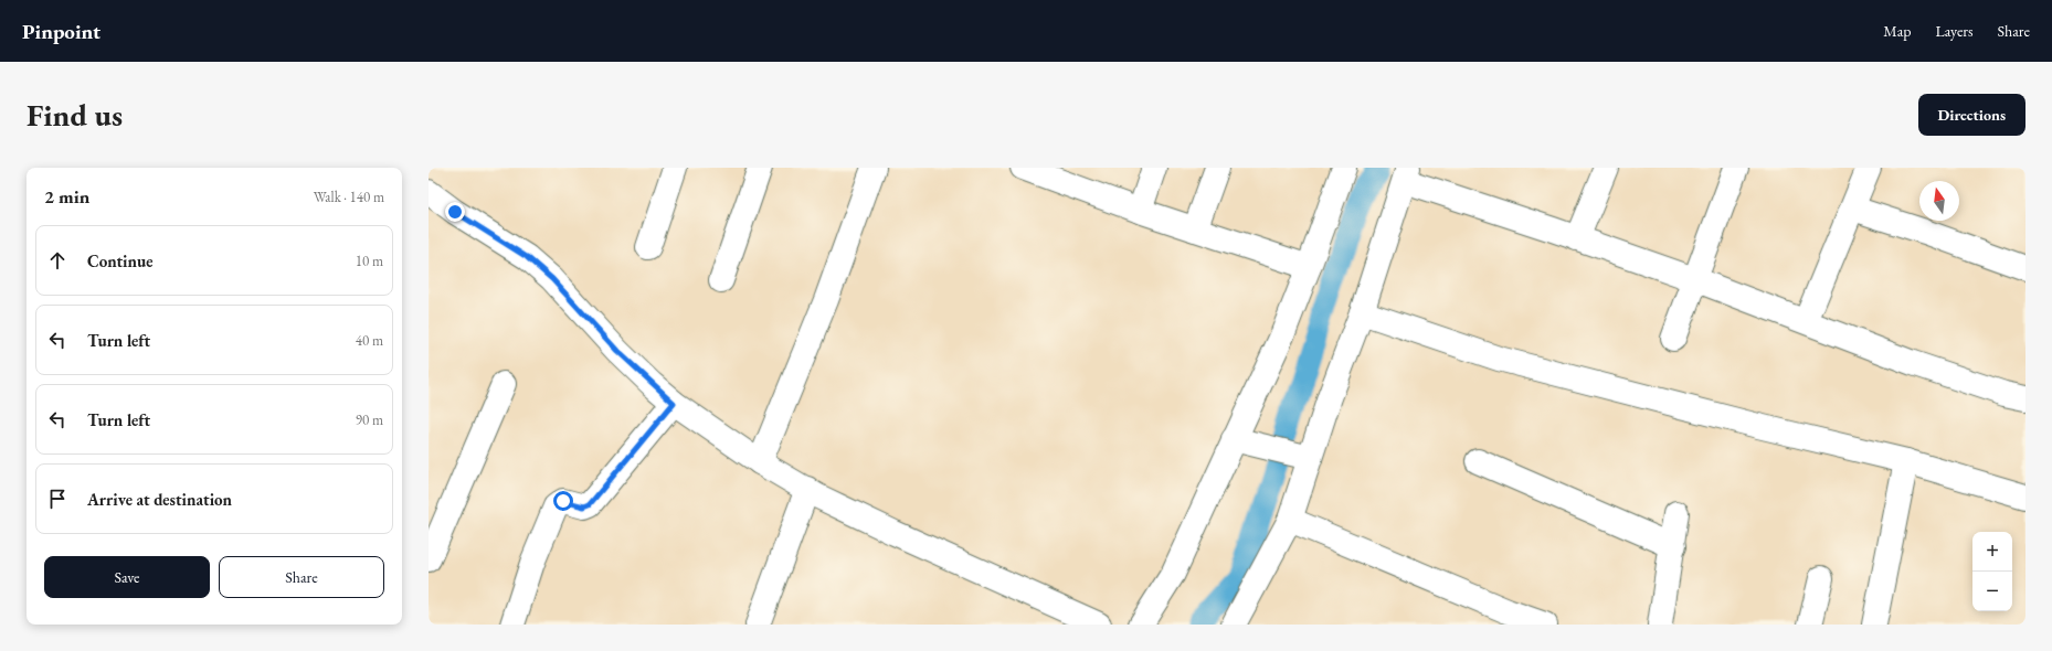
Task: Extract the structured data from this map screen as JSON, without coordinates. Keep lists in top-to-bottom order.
{
  "north": "top",
  "page": {
    "header": "Pinpoint",
    "nav": ["Map", "Layers", "Share"],
    "buttons": [
      "Directions",
      ["Save", "Share"]
    ],
    "title": "Find us",
    "heading": ["2 min", "Walk · 140 m"],
    "list": [
      ["Continue", "10 m"],
      ["Turn left", "40 m"],
      ["Turn left", "90 m"],
      "Arrive at destination"
    ],
    "map_buttons": ["+", "−"]
  }
}
